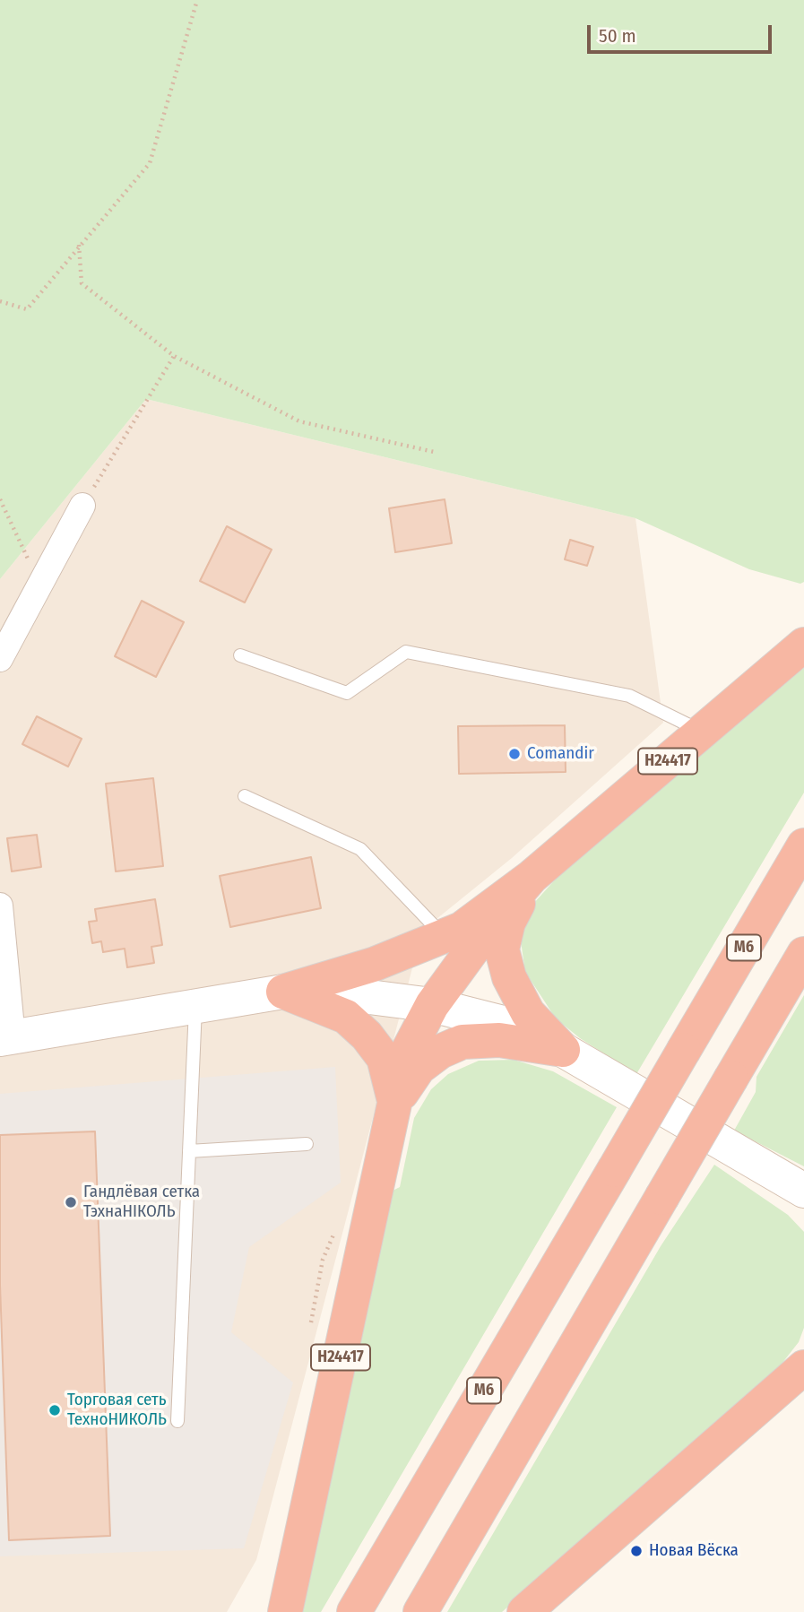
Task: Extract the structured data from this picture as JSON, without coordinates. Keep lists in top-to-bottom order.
{
  "streets": {
    "highway": ["Н24417", "М6"]
  },
  "places": [
    "Comandir",
    "Гандлёвая сетка ТэхнаНІКОЛЬ",
    "Торговая сеть ТехноНИКОЛЬ",
    "Новая Вёска"
  ],
  "scale_bar": "50 m"
}
